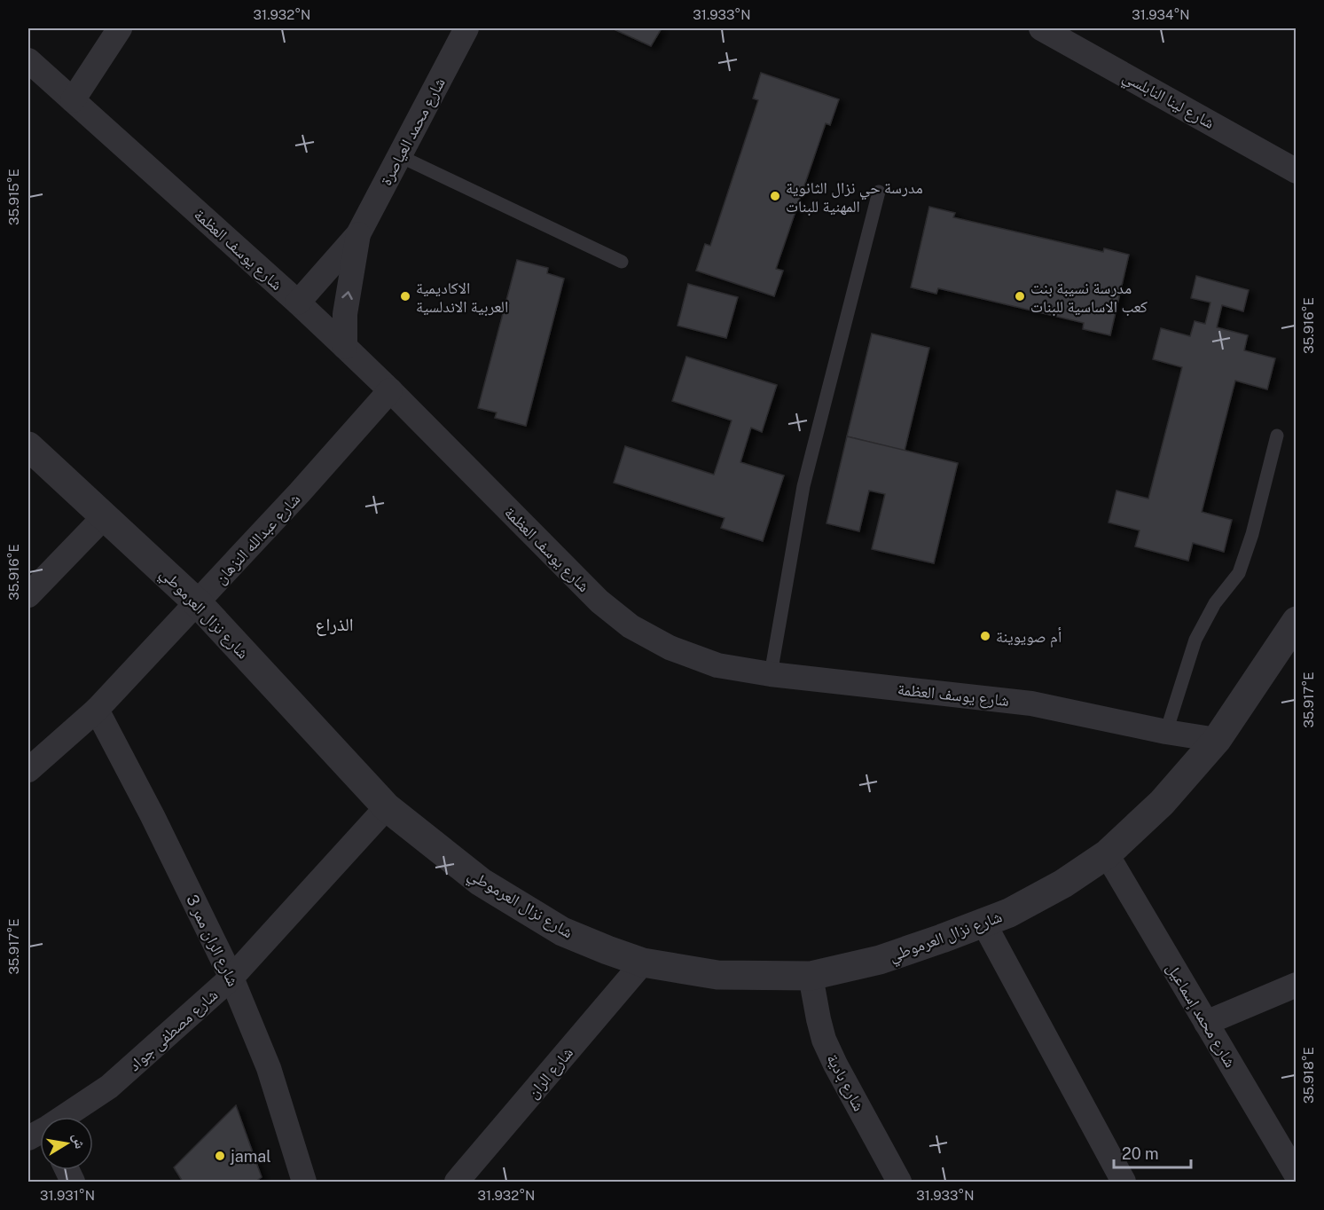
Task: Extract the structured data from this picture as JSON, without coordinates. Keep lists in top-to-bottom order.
{
  "streets": {
    "street": [
      "شارع لينا النابلسي",
      "شارع محمد العياصرة",
      "شارع يوسف العظمة",
      "شارع عبدالله النزهان",
      "شارع نزال العرموطي",
      "شارع الران ممر 3",
      "شارع محمد إسماعيل",
      "شارع مصطفى جواد",
      "شارع الران",
      "شارع بادية"
    ]
  },
  "crossings": [
    ["شارع محمد العياصرة", "شارع يوسف العظمة"],
    ["شارع يوسف العظمة", "شارع عبدالله النزهان"],
    ["شارع يوسف العظمة", "شارع نزال العرموطي"],
    ["شارع عبدالله النزهان", "شارع نزال العرموطي"],
    ["شارع عبدالله النزهان", "شارع الران ممر 3"],
    ["شارع نزال العرموطي", "شارع محمد إسماعيل"],
    ["شارع نزال العرموطي", "شارع مصطفى جواد"],
    ["شارع نزال العرموطي", "شارع الران"],
    ["شارع نزال العرموطي", "شارع بادية"],
    ["شارع الران ممر 3", "شارع مصطفى جواد"]
  ],
  "districts": ["الذراع"],
  "places": [
    "مدرسة حي نزال الثانوية المهنية للبنات",
    "الاكاديمية العربية الاندلسية",
    "مدرسة نسيبة بنت كعب الاساسية للبنات",
    "أم صويوينة",
    "jamal"
  ],
  "scale_bar": "20 m",
  "north": "right",
  "coordinates": [
    "31.932°N",
    "31.933°N",
    "31.934°N",
    "35.915°E",
    "35.916°E",
    "35.917°E",
    "35.918°E",
    "31.931°N"
  ]
}
